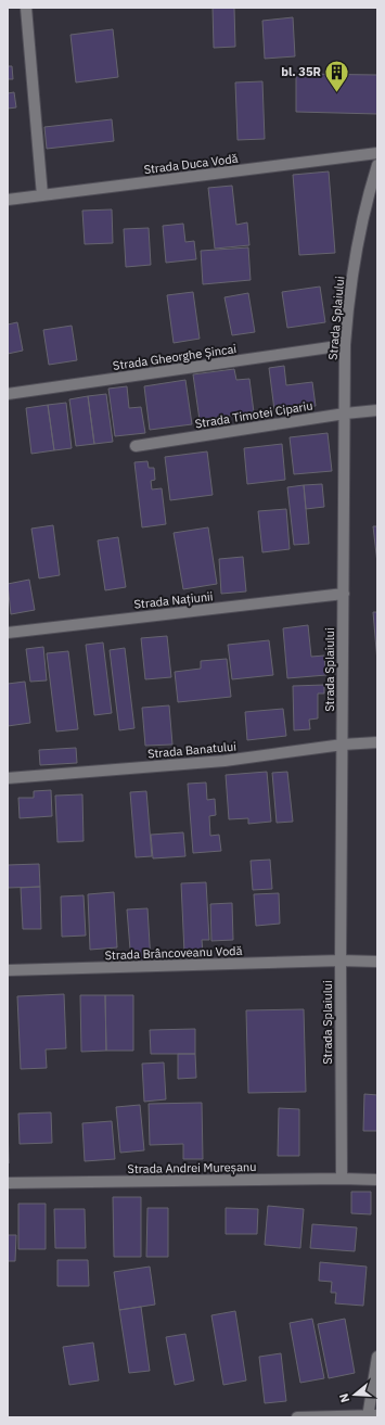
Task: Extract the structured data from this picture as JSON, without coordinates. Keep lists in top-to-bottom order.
{
  "streets": {
    "street": [
      "Strada Duca Vodă",
      "Strada Splaiului",
      "Strada Gheorghe Șincai",
      "Strada Timotei Cipariu",
      "Strada Națiunii",
      "Strada Banatului",
      "Strada Brâncoveanu Vodă",
      "Strada Andrei Mureșanu"
    ]
  },
  "crossings": [
    ["Strada Splaiului", "Strada Gheorghe Șincai"],
    ["Strada Splaiului", "Strada Timotei Cipariu"],
    ["Strada Splaiului", "Strada Națiunii"],
    ["Strada Splaiului", "Strada Banatului"],
    ["Strada Splaiului", "Strada Brâncoveanu Vodă"],
    ["Strada Splaiului", "Strada Andrei Mureșanu"]
  ],
  "places": {
    "building": ["bl. 35R"]
  },
  "north": "left"
}
